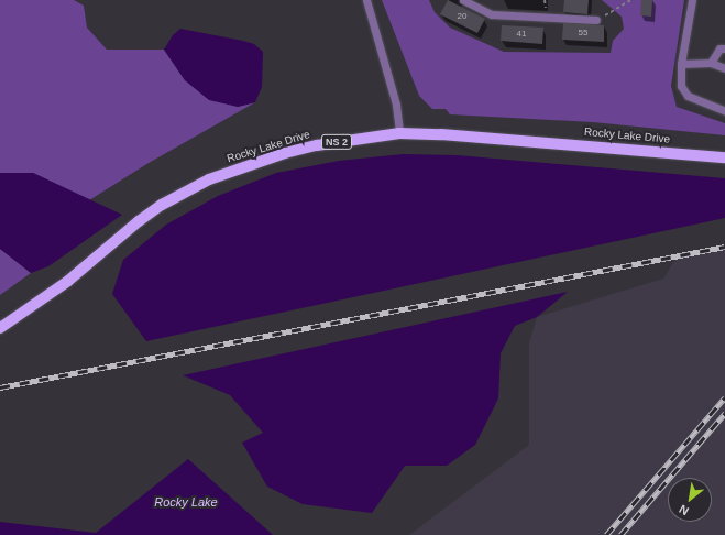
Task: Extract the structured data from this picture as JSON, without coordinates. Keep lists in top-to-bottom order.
{
  "streets": {
    "main road": ["Rocky Lake Drive", "NS 2"]
  },
  "water": ["Rocky Lake"],
  "house_numbers": ["20", "55", "41"],
  "north": "bottom left"
}
